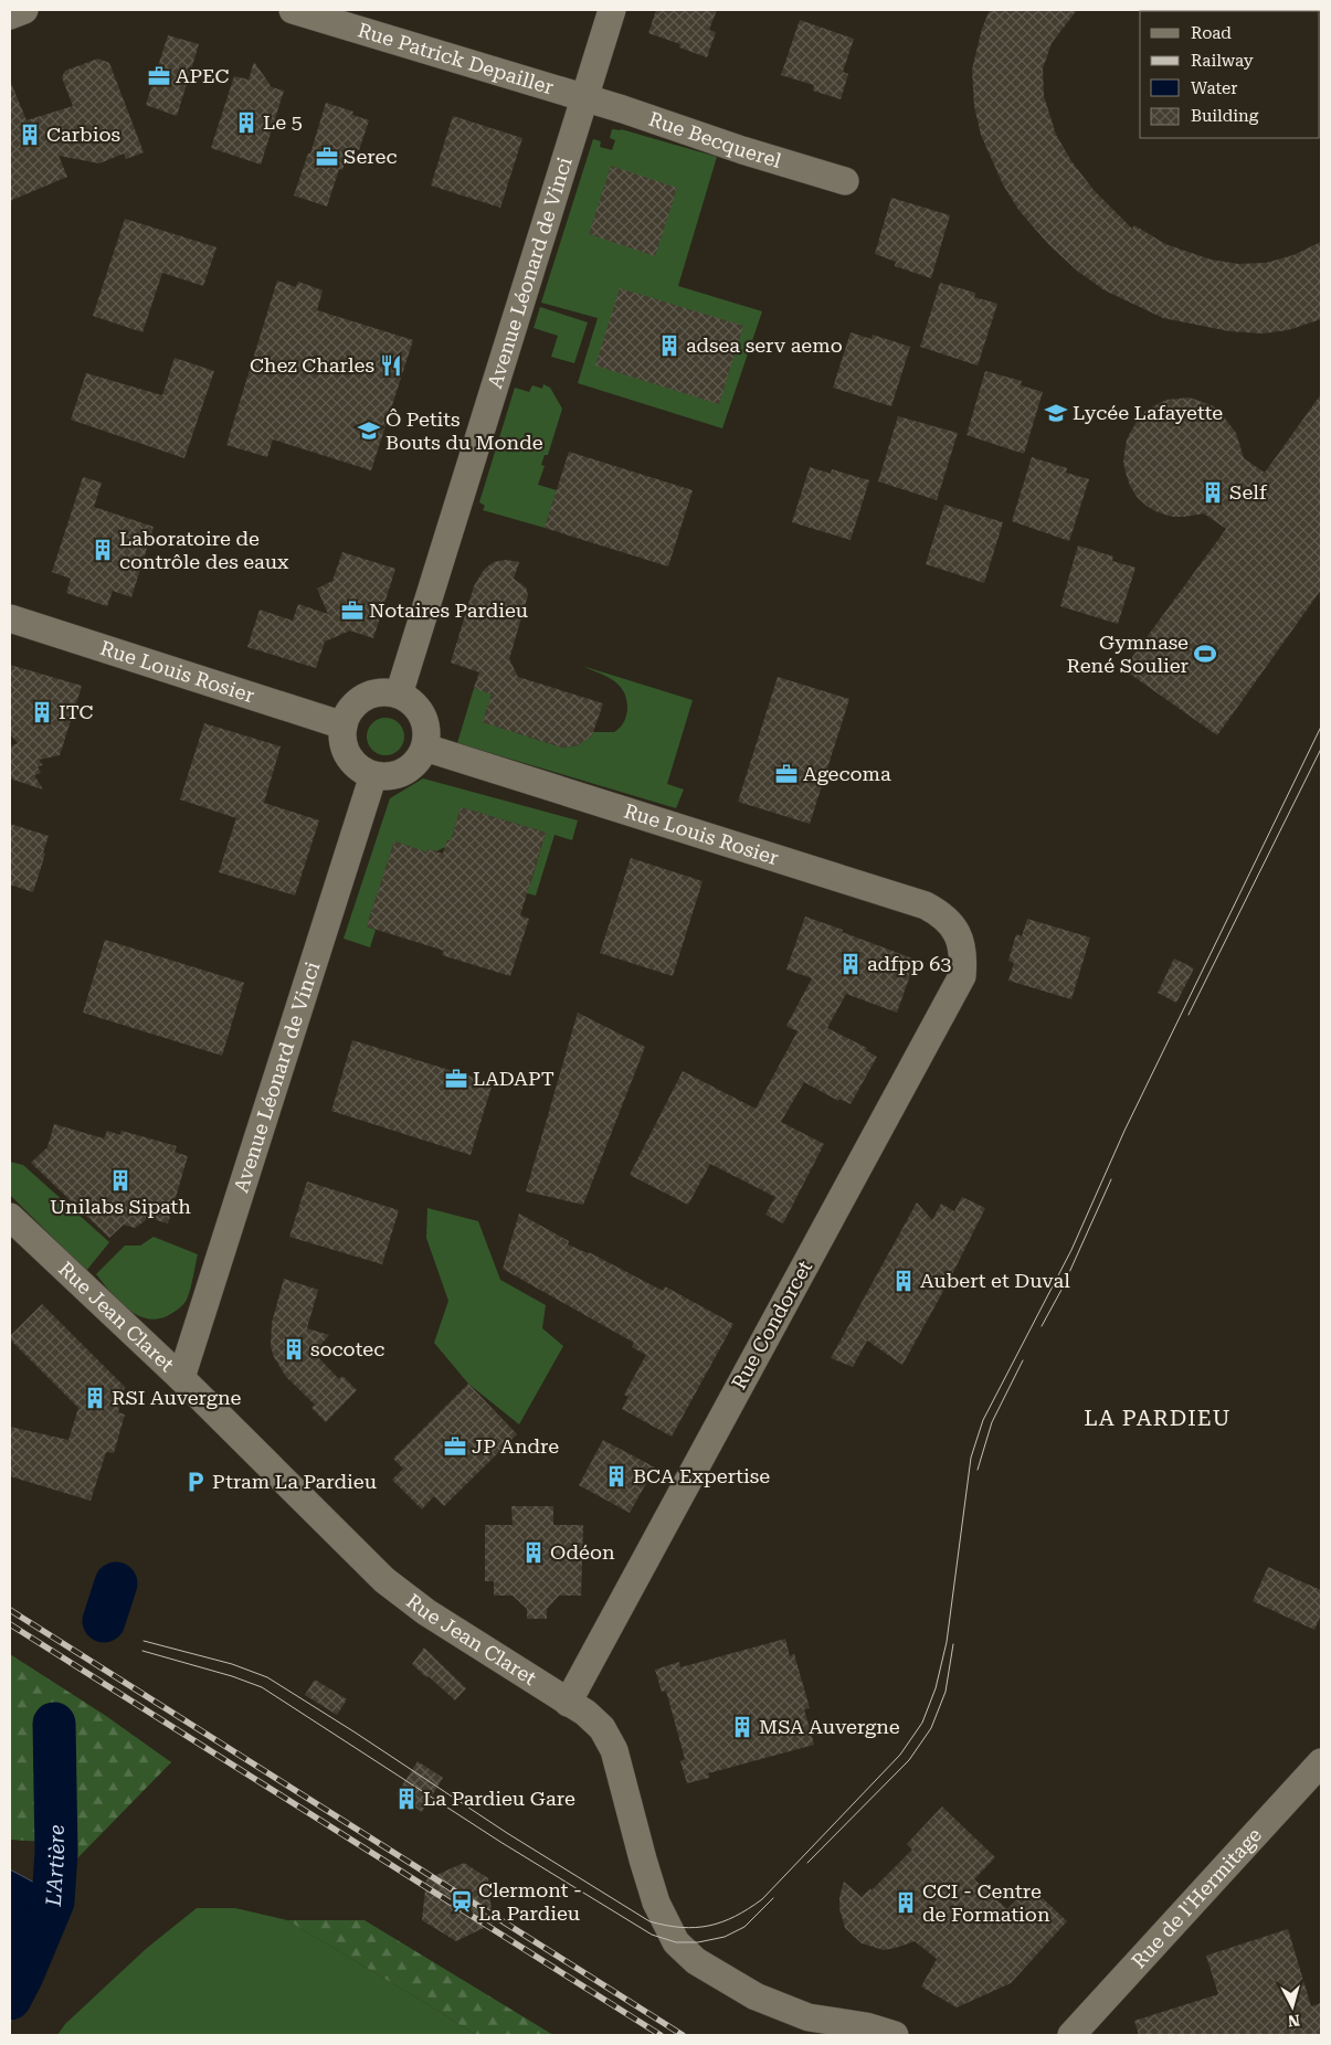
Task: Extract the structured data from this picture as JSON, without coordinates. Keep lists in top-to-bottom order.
{
  "streets": {
    "street": [
      "Rue Patrick Depailler",
      "Rue Becquerel",
      "Avenue Léonard de Vinci",
      "Rue Louis Rosier",
      "Rue Jean Claret",
      "Rue Condorcet",
      "Rue de l'Hermitage"
    ]
  },
  "crossings": [
    ["Rue Patrick Depailler", "Rue Becquerel"],
    ["Rue Patrick Depailler", "Avenue Léonard de Vinci"],
    ["Rue Becquerel", "Avenue Léonard de Vinci"],
    ["Avenue Léonard de Vinci", "Rue Louis Rosier"],
    ["Avenue Léonard de Vinci", "Rue Jean Claret"],
    ["Rue Louis Rosier", "Rue Condorcet"],
    ["Rue Jean Claret", "Rue Condorcet"]
  ],
  "districts": ["LA PARDIEU"],
  "water": ["L'Artière"],
  "places": {
    "office": [
      "APEC",
      "Serec",
      "Notaires Pardieu",
      "Agecoma",
      "LADAPT",
      "JP Andre"
    ],
    "building": [
      "Le 5",
      "Carbios",
      "adsea serv aemo",
      "Self",
      "Laboratoire de contrôle des eaux",
      "ITC",
      "adfpp 63",
      "Unilabs Sipath",
      "Aubert et Duval",
      "socotec",
      "RSI Auvergne",
      "BCA Expertise",
      "Odéon",
      "MSA Auvergne",
      "La Pardieu Gare",
      "CCI - Centre de Formation"
    ],
    "restaurant": ["Chez Charles"],
    "school or university": ["Lycée Lafayette", "Ô Petits Bouts du Monde"],
    "sports": ["Gymnase René Soulier"],
    "parking": ["Ptram La Pardieu"],
    "station": ["Clermont - La Pardieu"]
  },
  "legend": [
    "Road",
    "Railway",
    "Water",
    "Building"
  ],
  "north": "bottom"
}
